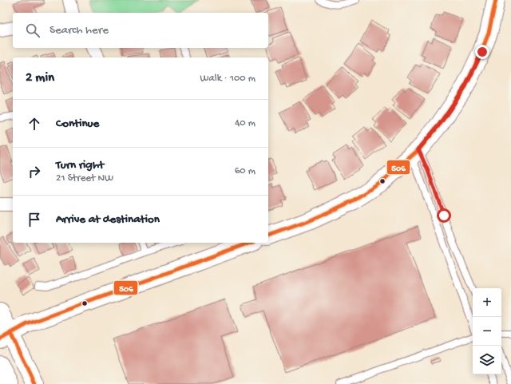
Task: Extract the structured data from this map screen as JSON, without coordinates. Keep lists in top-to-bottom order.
{
  "lines": ["transit line 506"],
  "page": {
    "search": "Search here",
    "heading": ["2 min", "Walk · 100 m"],
    "list": [
      ["Continue", "40 m"],
      ["Turn right", "21 Street NW", "60 m"],
      "Arrive at destination"
    ],
    "map_buttons": ["+", "−"]
  }
}
